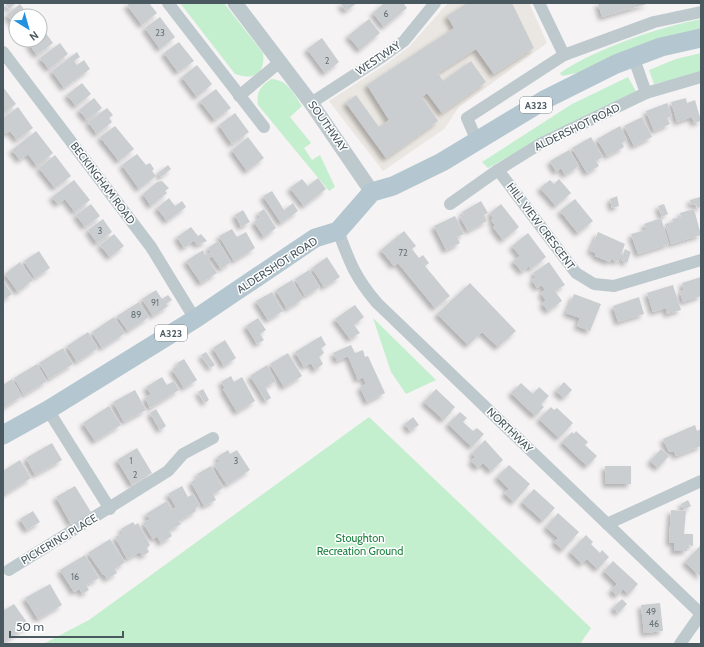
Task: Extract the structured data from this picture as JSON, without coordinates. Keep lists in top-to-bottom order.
{
  "streets": {
    "main road": ["A323", "ALDERSHOT ROAD"],
    "street": [
      "WESTWAY",
      "SOUTHWAY",
      "BECKINGHAM ROAD",
      "HILL VIEW CRESCENT",
      "NORTHWAY",
      "PICKERING PLACE"
    ]
  },
  "crossings": [
    ["WESTWAY", "SOUTHWAY"],
    ["A323", "SOUTHWAY"],
    ["ALDERSHOT ROAD", "BECKINGHAM ROAD"],
    ["ALDERSHOT ROAD", "HILL VIEW CRESCENT"],
    ["ALDERSHOT ROAD", "NORTHWAY"],
    ["ALDERSHOT ROAD", "PICKERING PLACE"]
  ],
  "parks": ["Stoughton Recreation Ground"],
  "house_numbers": [
    "6",
    "23",
    "2",
    "3",
    "72",
    "91",
    "89",
    "1",
    "3",
    "2",
    "16",
    "49",
    "46"
  ],
  "scale_bar": "50 m",
  "north": "bottom right"
}
